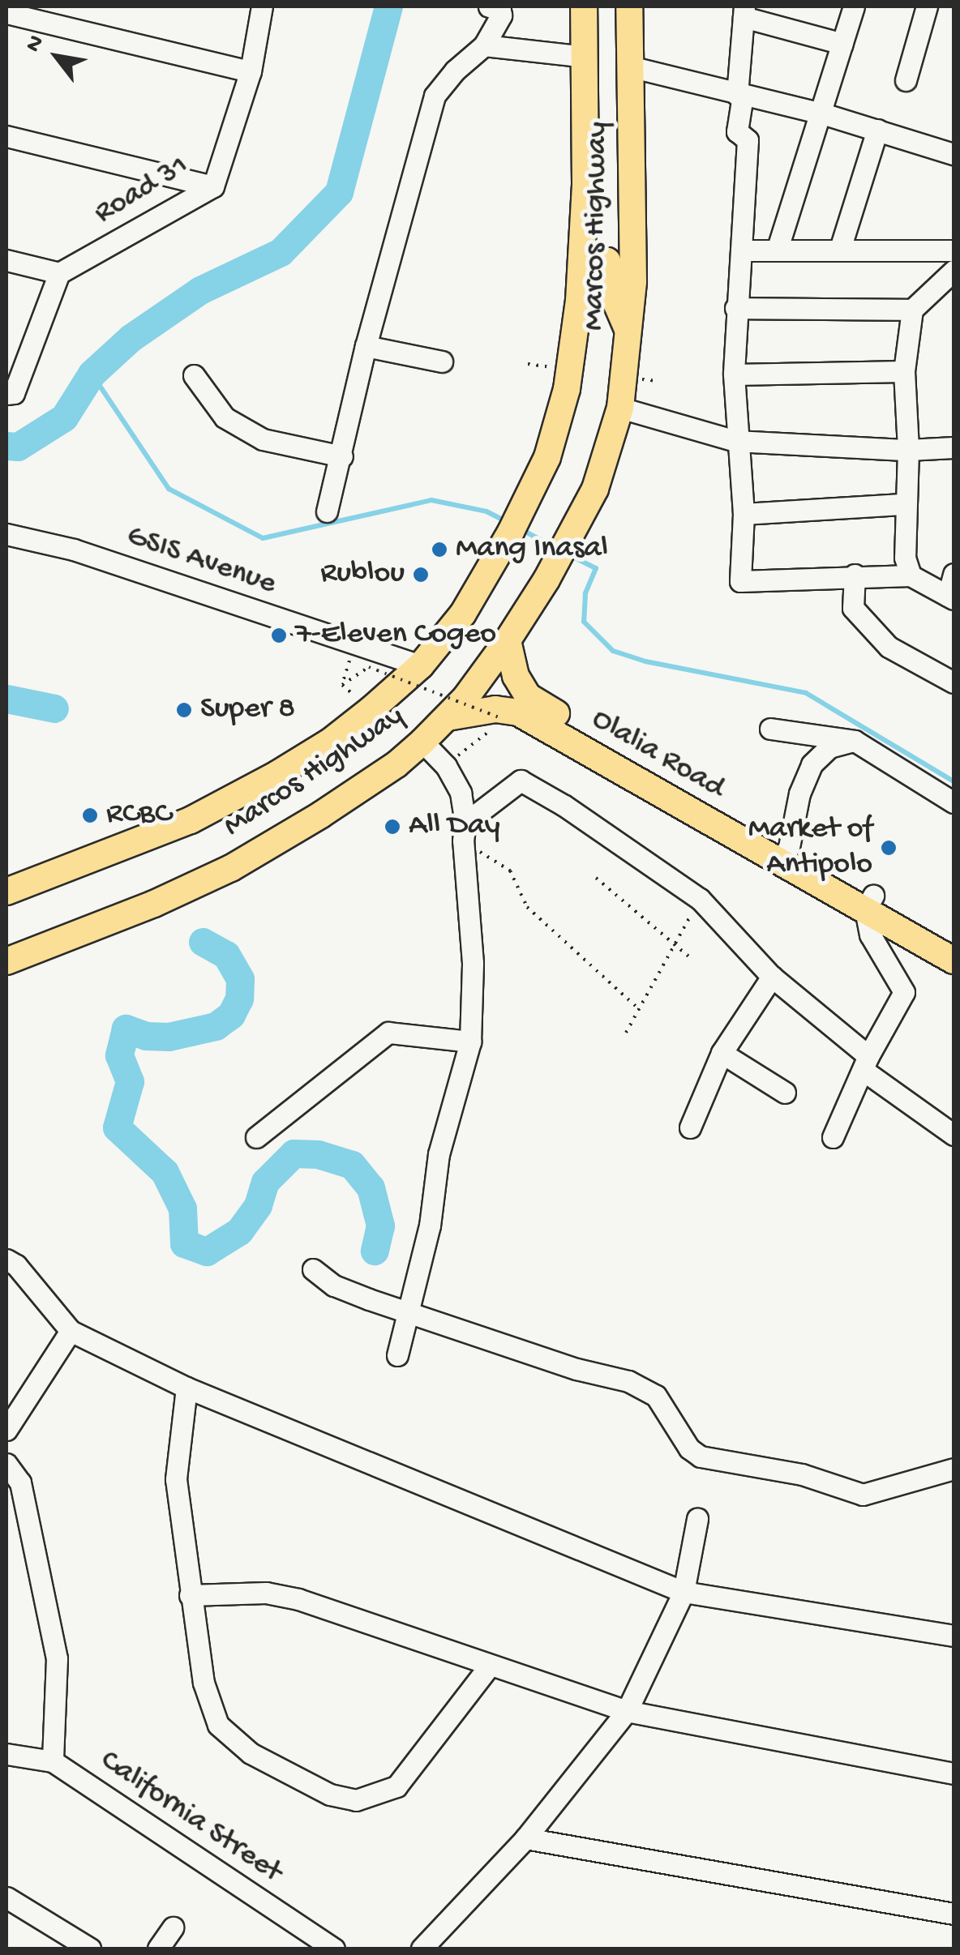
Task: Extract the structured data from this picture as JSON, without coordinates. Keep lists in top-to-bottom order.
{
  "streets": {
    "main road": ["Marcos Highway", "Olalia Road"],
    "street": ["Road 31", "GSIS Avenue", "California Street"]
  },
  "crossings": [
    ["Marcos Highway", "GSIS Avenue"],
    ["Marcos Highway", "Olalia Road"]
  ],
  "places": [
    "Mang Inasal",
    "Rublou",
    "7-Eleven Cogeo",
    "Super 8",
    "RCBC",
    "All Day",
    "Market of Antipolo"
  ],
  "north": "top left"
}
